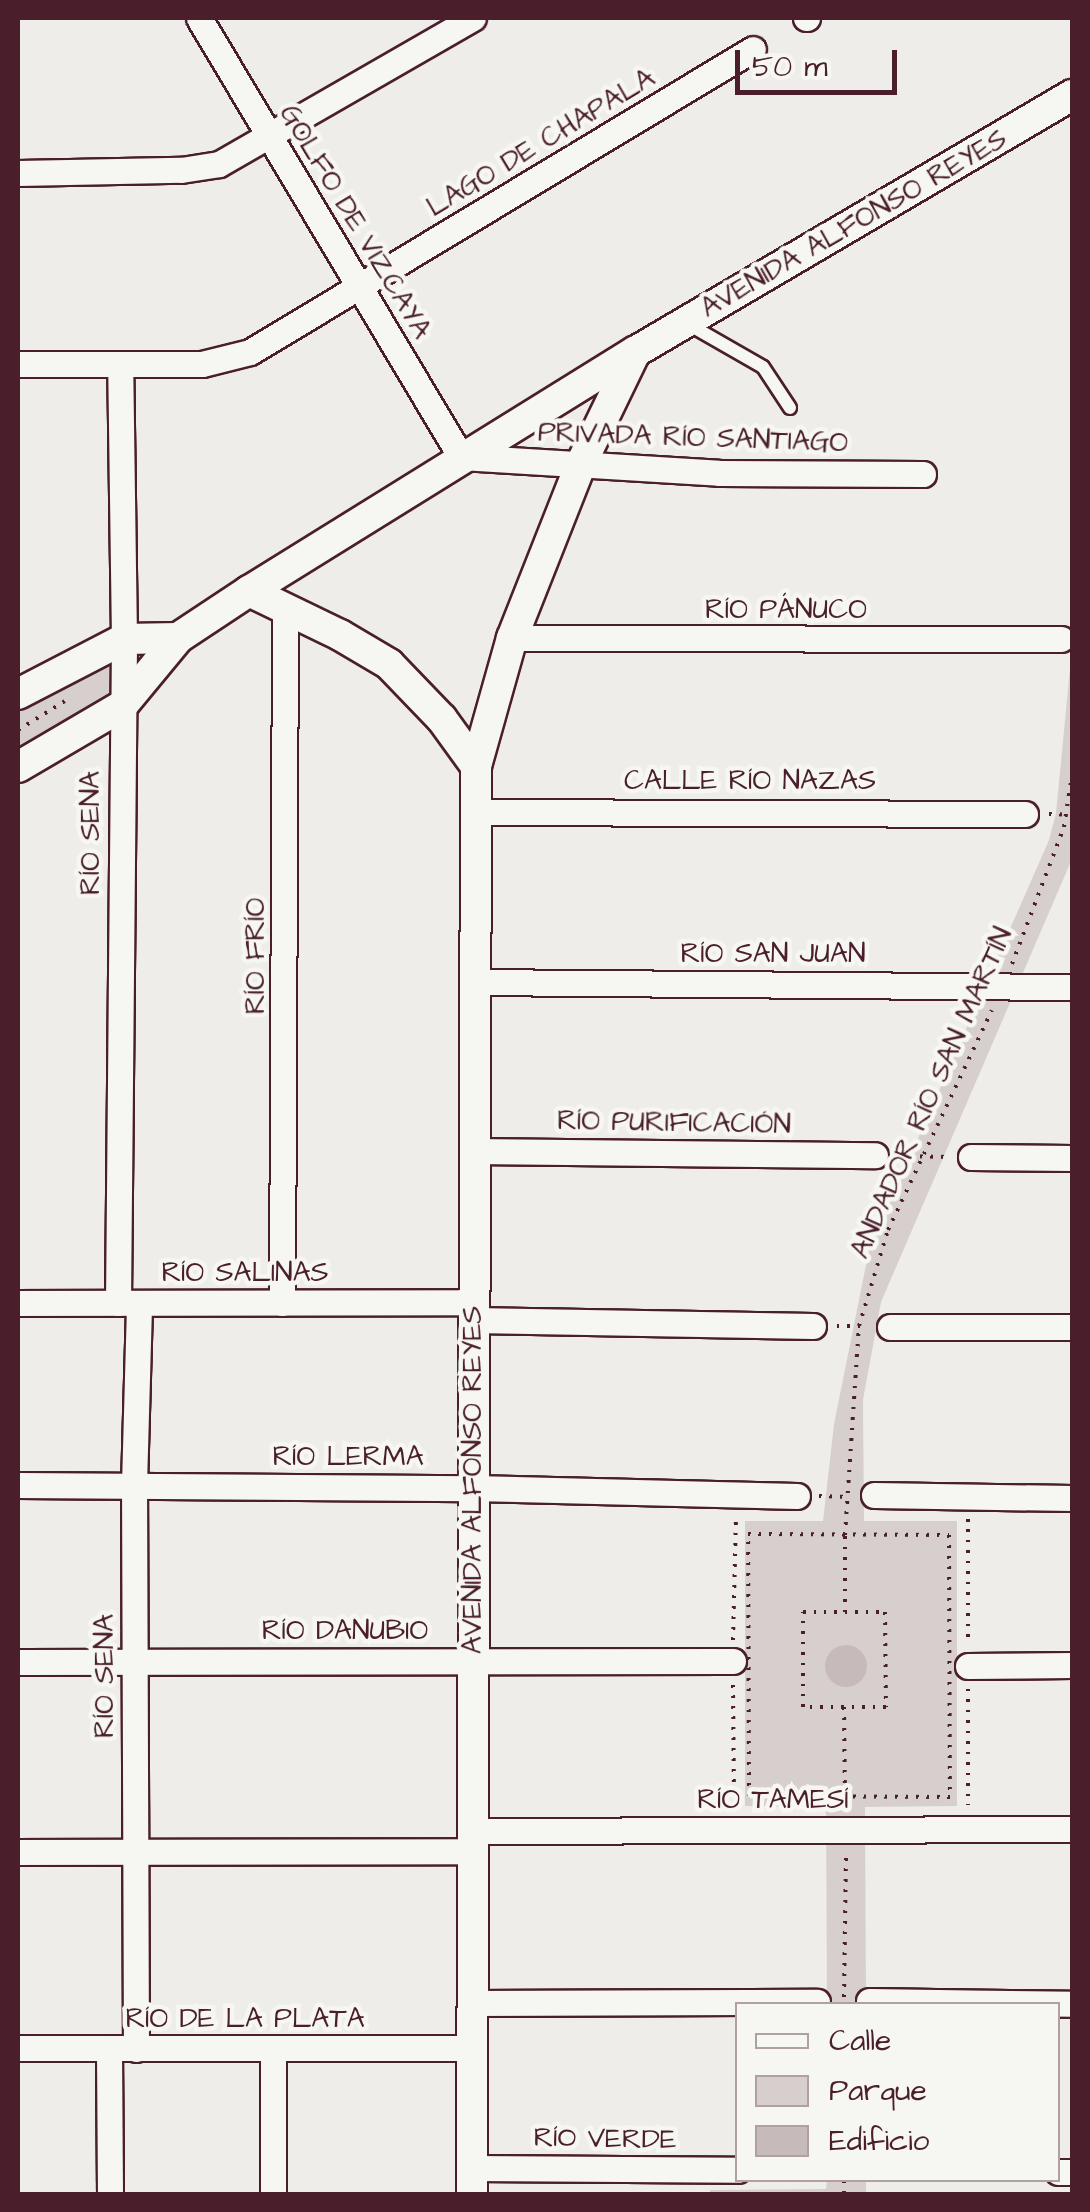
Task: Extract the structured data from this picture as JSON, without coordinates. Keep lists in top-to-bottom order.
{
  "streets": {
    "street": [
      "LAGO DE CHAPALA",
      "GOLFO DE VIZCAYA",
      "AVENIDA ALFONSO REYES",
      "PRIVADA RÍO SANTIAGO",
      "RÍO PÁNUCO",
      "CALLE RÍO NAZAS",
      "RÍO SENA",
      "RÍO SAN JUAN",
      "RÍO FRÍO",
      "RÍO PURIFICACIÓN",
      "RÍO SALINAS",
      "RÍO LERMA",
      "RÍO DANUBIO",
      "RÍO TAMESÍ",
      "RÍO DE LA PLATA",
      "RÍO VERDE"
    ],
    "path": ["ANDADOR RÍO SAN MARTÍN"]
  },
  "crossings": [
    ["LAGO DE CHAPALA", "GOLFO DE VIZCAYA"],
    ["LAGO DE CHAPALA", "RÍO SENA"],
    ["GOLFO DE VIZCAYA", "AVENIDA ALFONSO REYES"],
    ["GOLFO DE VIZCAYA", "PRIVADA RÍO SANTIAGO"],
    ["AVENIDA ALFONSO REYES", "PRIVADA RÍO SANTIAGO"],
    ["AVENIDA ALFONSO REYES", "RÍO PÁNUCO"],
    ["AVENIDA ALFONSO REYES", "CALLE RÍO NAZAS"],
    ["AVENIDA ALFONSO REYES", "RÍO SENA"],
    ["AVENIDA ALFONSO REYES", "RÍO SAN JUAN"],
    ["AVENIDA ALFONSO REYES", "RÍO PURIFICACIÓN"],
    ["AVENIDA ALFONSO REYES", "RÍO SALINAS"],
    ["AVENIDA ALFONSO REYES", "RÍO LERMA"],
    ["AVENIDA ALFONSO REYES", "RÍO DANUBIO"],
    ["AVENIDA ALFONSO REYES", "RÍO TAMESÍ"],
    ["AVENIDA ALFONSO REYES", "RÍO DE LA PLATA"],
    ["AVENIDA ALFONSO REYES", "RÍO VERDE"],
    ["RÍO SENA", "RÍO SALINAS"],
    ["RÍO SENA", "RÍO LERMA"],
    ["RÍO SENA", "RÍO DANUBIO"],
    ["RÍO SENA", "RÍO TAMESÍ"],
    ["RÍO SENA", "RÍO DE LA PLATA"],
    ["RÍO SAN JUAN", "ANDADOR RÍO SAN MARTÍN"],
    ["RÍO FRÍO", "RÍO SALINAS"]
  ],
  "legend": ["Calle", "Parque", "Edificio"],
  "scale_bar": "50 m"
}
